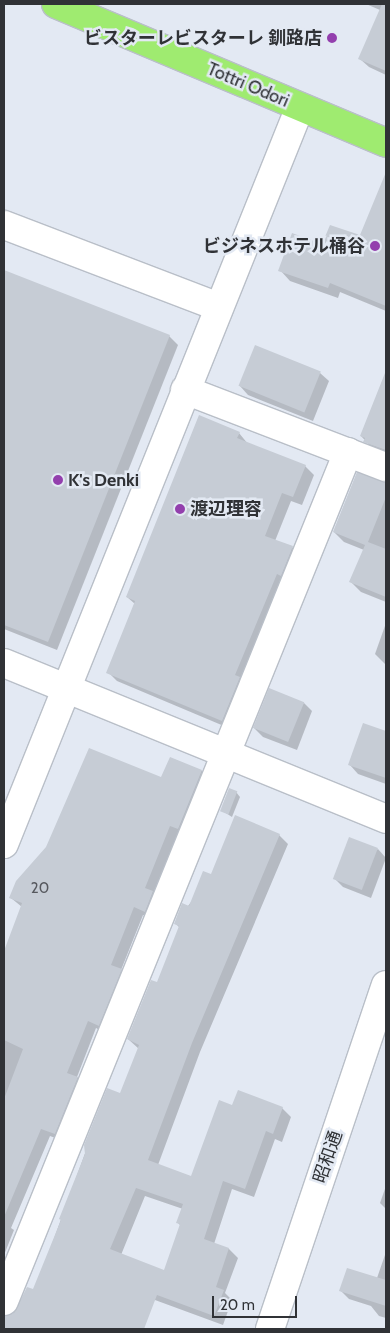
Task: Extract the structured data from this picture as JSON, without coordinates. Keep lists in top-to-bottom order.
{
  "streets": {
    "highway": ["Tottri Odori"],
    "street": ["昭和通"]
  },
  "places": [
    "ビスターレビスターレ 釧路店",
    "ビジネスホテル桶谷",
    "K's Denki",
    "渡辺理容"
  ],
  "house_numbers": ["20"],
  "scale_bar": "20 m"
}
